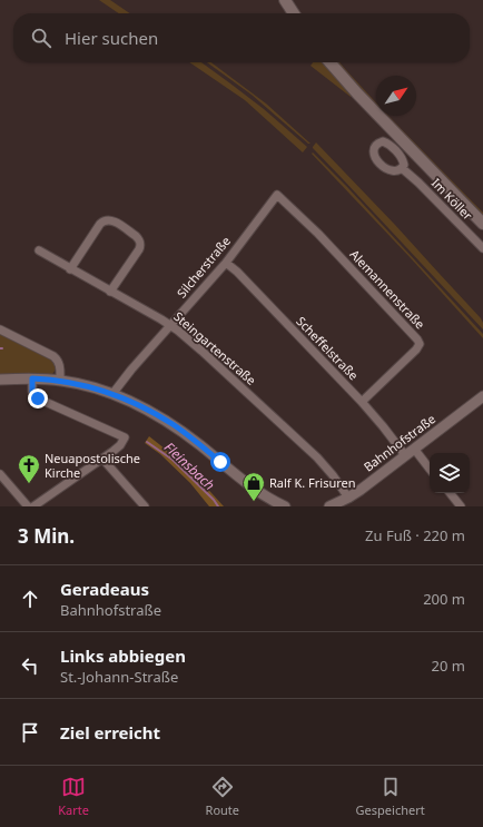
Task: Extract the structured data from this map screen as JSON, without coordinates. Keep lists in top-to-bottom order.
{
  "streets": {
    "street": [
      "Im Köller",
      "Silcherstraße",
      "Alemannenstraße",
      "Steingartenstraße",
      "Scheffelstraße",
      "Bahnhofstraße"
    ]
  },
  "crossings": [
    ["Silcherstraße", "Alemannenstraße"],
    ["Silcherstraße", "Steingartenstraße"],
    ["Silcherstraße", "Scheffelstraße"],
    ["Alemannenstraße", "Scheffelstraße"],
    ["Steingartenstraße", "Bahnhofstraße"],
    ["Scheffelstraße", "Bahnhofstraße"]
  ],
  "water": ["Fleinsbach"],
  "places": {
    "church": ["Neuapostolische Kirche"],
    "shop": ["Ralf K. Frisuren"]
  },
  "north": "top right",
  "page": {
    "search": "Hier suchen",
    "heading": ["3 Min.", "Zu Fuß · 220 m"],
    "list": [
      ["Geradeaus", "Bahnhofstraße", "200 m"],
      ["Links abbiegen", "St.-Johann-Straße", "20 m"],
      "Ziel erreicht"
    ],
    "nav": ["Karte", "Route", "Gespeichert"]
  }
}
